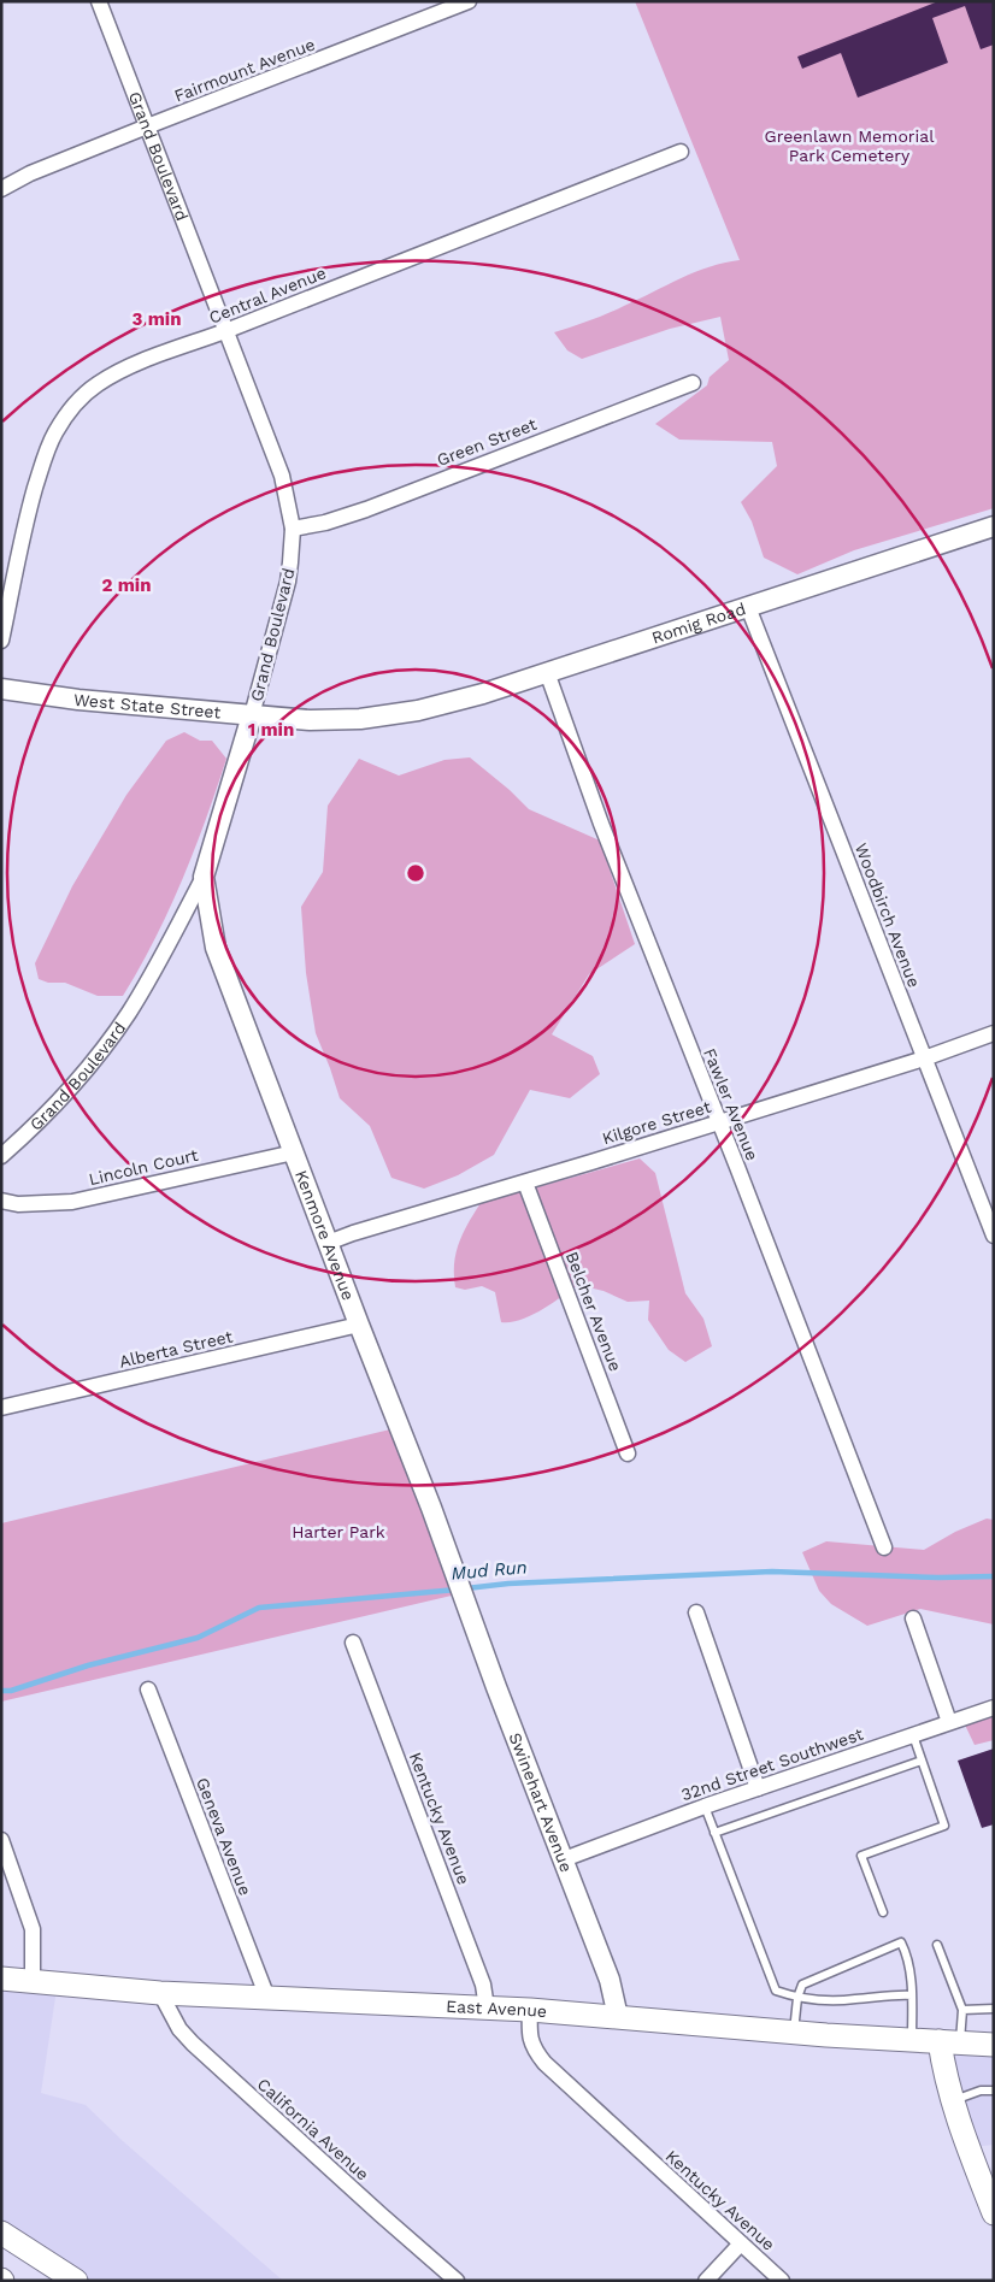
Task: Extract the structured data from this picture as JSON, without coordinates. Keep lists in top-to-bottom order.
{
  "streets": {
    "main road": ["East Avenue"],
    "street": [
      "Fairmount Avenue",
      "Grand Boulevard",
      "Central Avenue",
      "Green Street",
      "Romig Road",
      "West State Street",
      "Woodbirch Avenue",
      "Fawler Avenue",
      "Kilgore Street",
      "Lincoln Court",
      "Kenmore Avenue",
      "Belcher Avenue",
      "Alberta Street",
      "32nd Street Southwest",
      "Swinehart Avenue",
      "Kentucky Avenue",
      "Geneva Avenue",
      "California Avenue"
    ]
  },
  "crossings": [
    ["Fairmount Avenue", "Grand Boulevard"],
    ["Grand Boulevard", "Central Avenue"],
    ["Grand Boulevard", "Green Street"],
    ["Grand Boulevard", "West State Street"],
    ["Grand Boulevard", "Kenmore Avenue"],
    ["Romig Road", "West State Street"],
    ["Romig Road", "Woodbirch Avenue"],
    ["Romig Road", "Fawler Avenue"],
    ["Woodbirch Avenue", "Kilgore Street"],
    ["Fawler Avenue", "Kilgore Street"],
    ["Kilgore Street", "Kenmore Avenue"],
    ["Kilgore Street", "Belcher Avenue"],
    ["Lincoln Court", "Kenmore Avenue"],
    ["Kenmore Avenue", "Alberta Street"],
    ["Kenmore Avenue", "Swinehart Avenue"],
    ["32nd Street Southwest", "Swinehart Avenue"],
    ["Swinehart Avenue", "East Avenue"],
    ["Kentucky Avenue", "East Avenue"],
    ["Geneva Avenue", "East Avenue"],
    ["East Avenue", "California Avenue"]
  ],
  "water": ["Mud Run"],
  "parks": ["Greenlawn Memorial Park Cemetery", "Harter Park"],
  "rings": ["3 min", "2 min", "1 min"]
}
